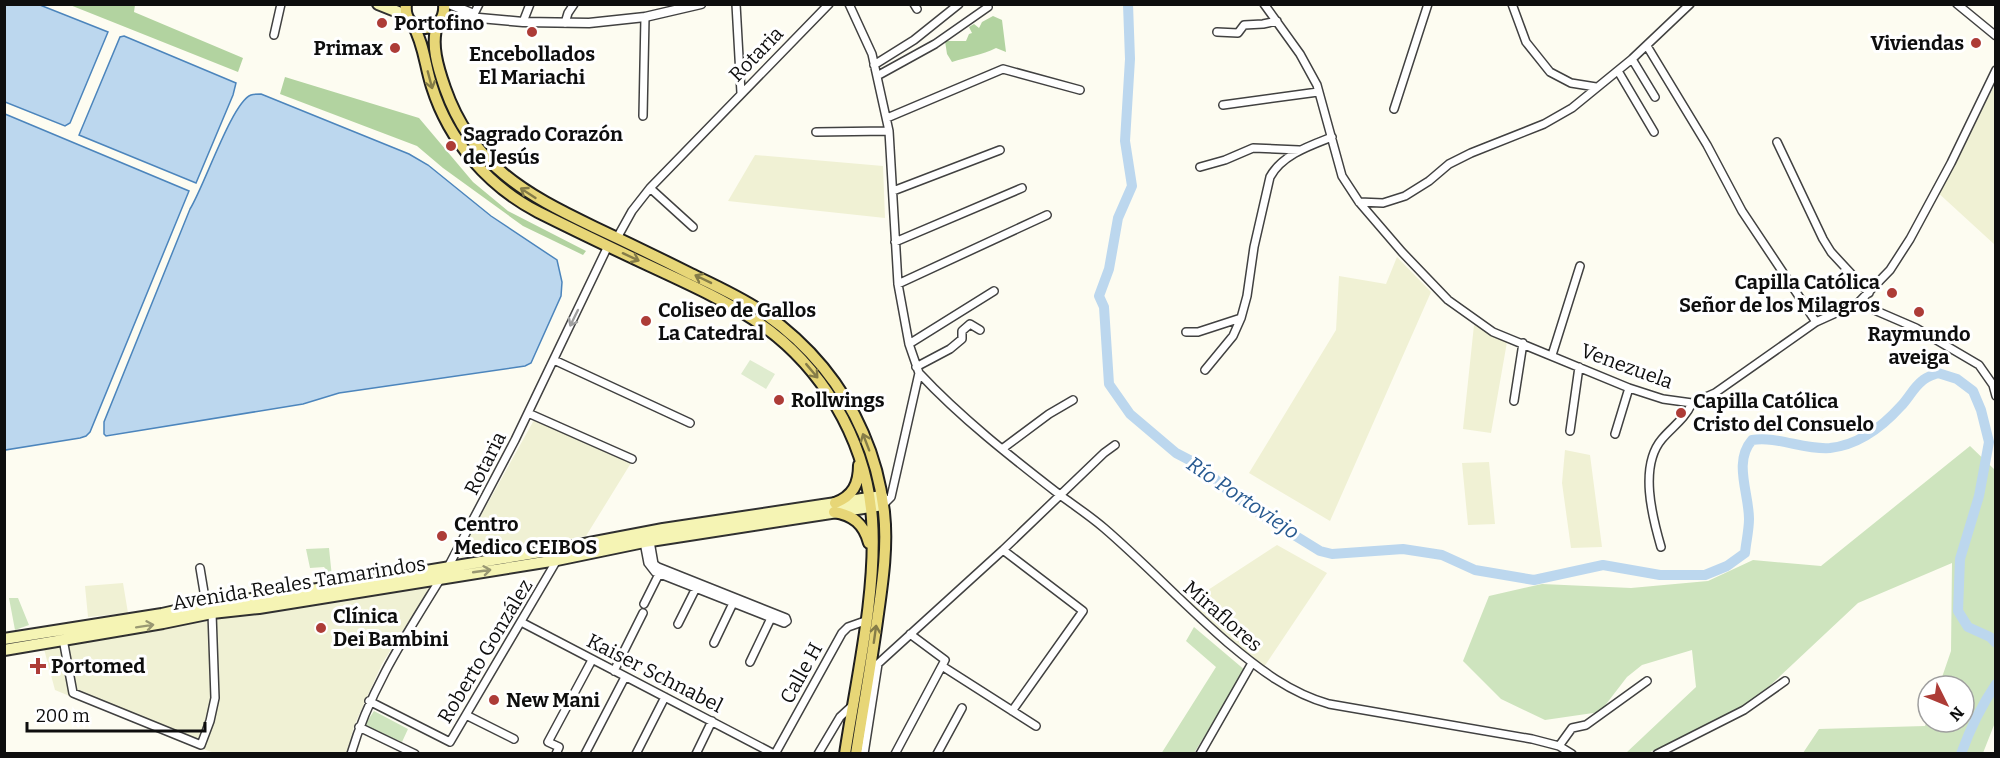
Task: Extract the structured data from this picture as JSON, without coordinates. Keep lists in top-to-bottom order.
{
  "streets": {
    "main road": ["Avenida Reales Tamarindos"],
    "street": [
      "Rotaria",
      "Venezuela",
      "Miraflores",
      "Roberto González",
      "Kaiser Schnabel",
      "Calle H"
    ]
  },
  "crossings": [
    ["Rotaria", "Avenida Reales Tamarindos"],
    ["Rotaria", "Roberto González"],
    ["Avenida Reales Tamarindos", "Roberto González"],
    ["Roberto González", "Kaiser Schnabel"],
    ["Kaiser Schnabel", "Calle H"]
  ],
  "water": ["Río Portoviejo"],
  "places": {
    "other": [
      "Portofino",
      "Encebollados El Mariachi",
      "Viviendas",
      "Primax",
      "Sagrado Corazón de Jesús",
      "Capilla Católica Señor de los Milagros",
      "Raymundo aveiga",
      "Coliseo de Gallos La Catedral",
      "Rollwings",
      "Capilla Católica Cristo del Consuelo",
      "Centro Medico CEIBOS",
      "Clínica Dei Bambini",
      "New Mani"
    ],
    "health": ["Portomed"]
  },
  "scale_bar": "200 m",
  "north": "bottom right"
}
